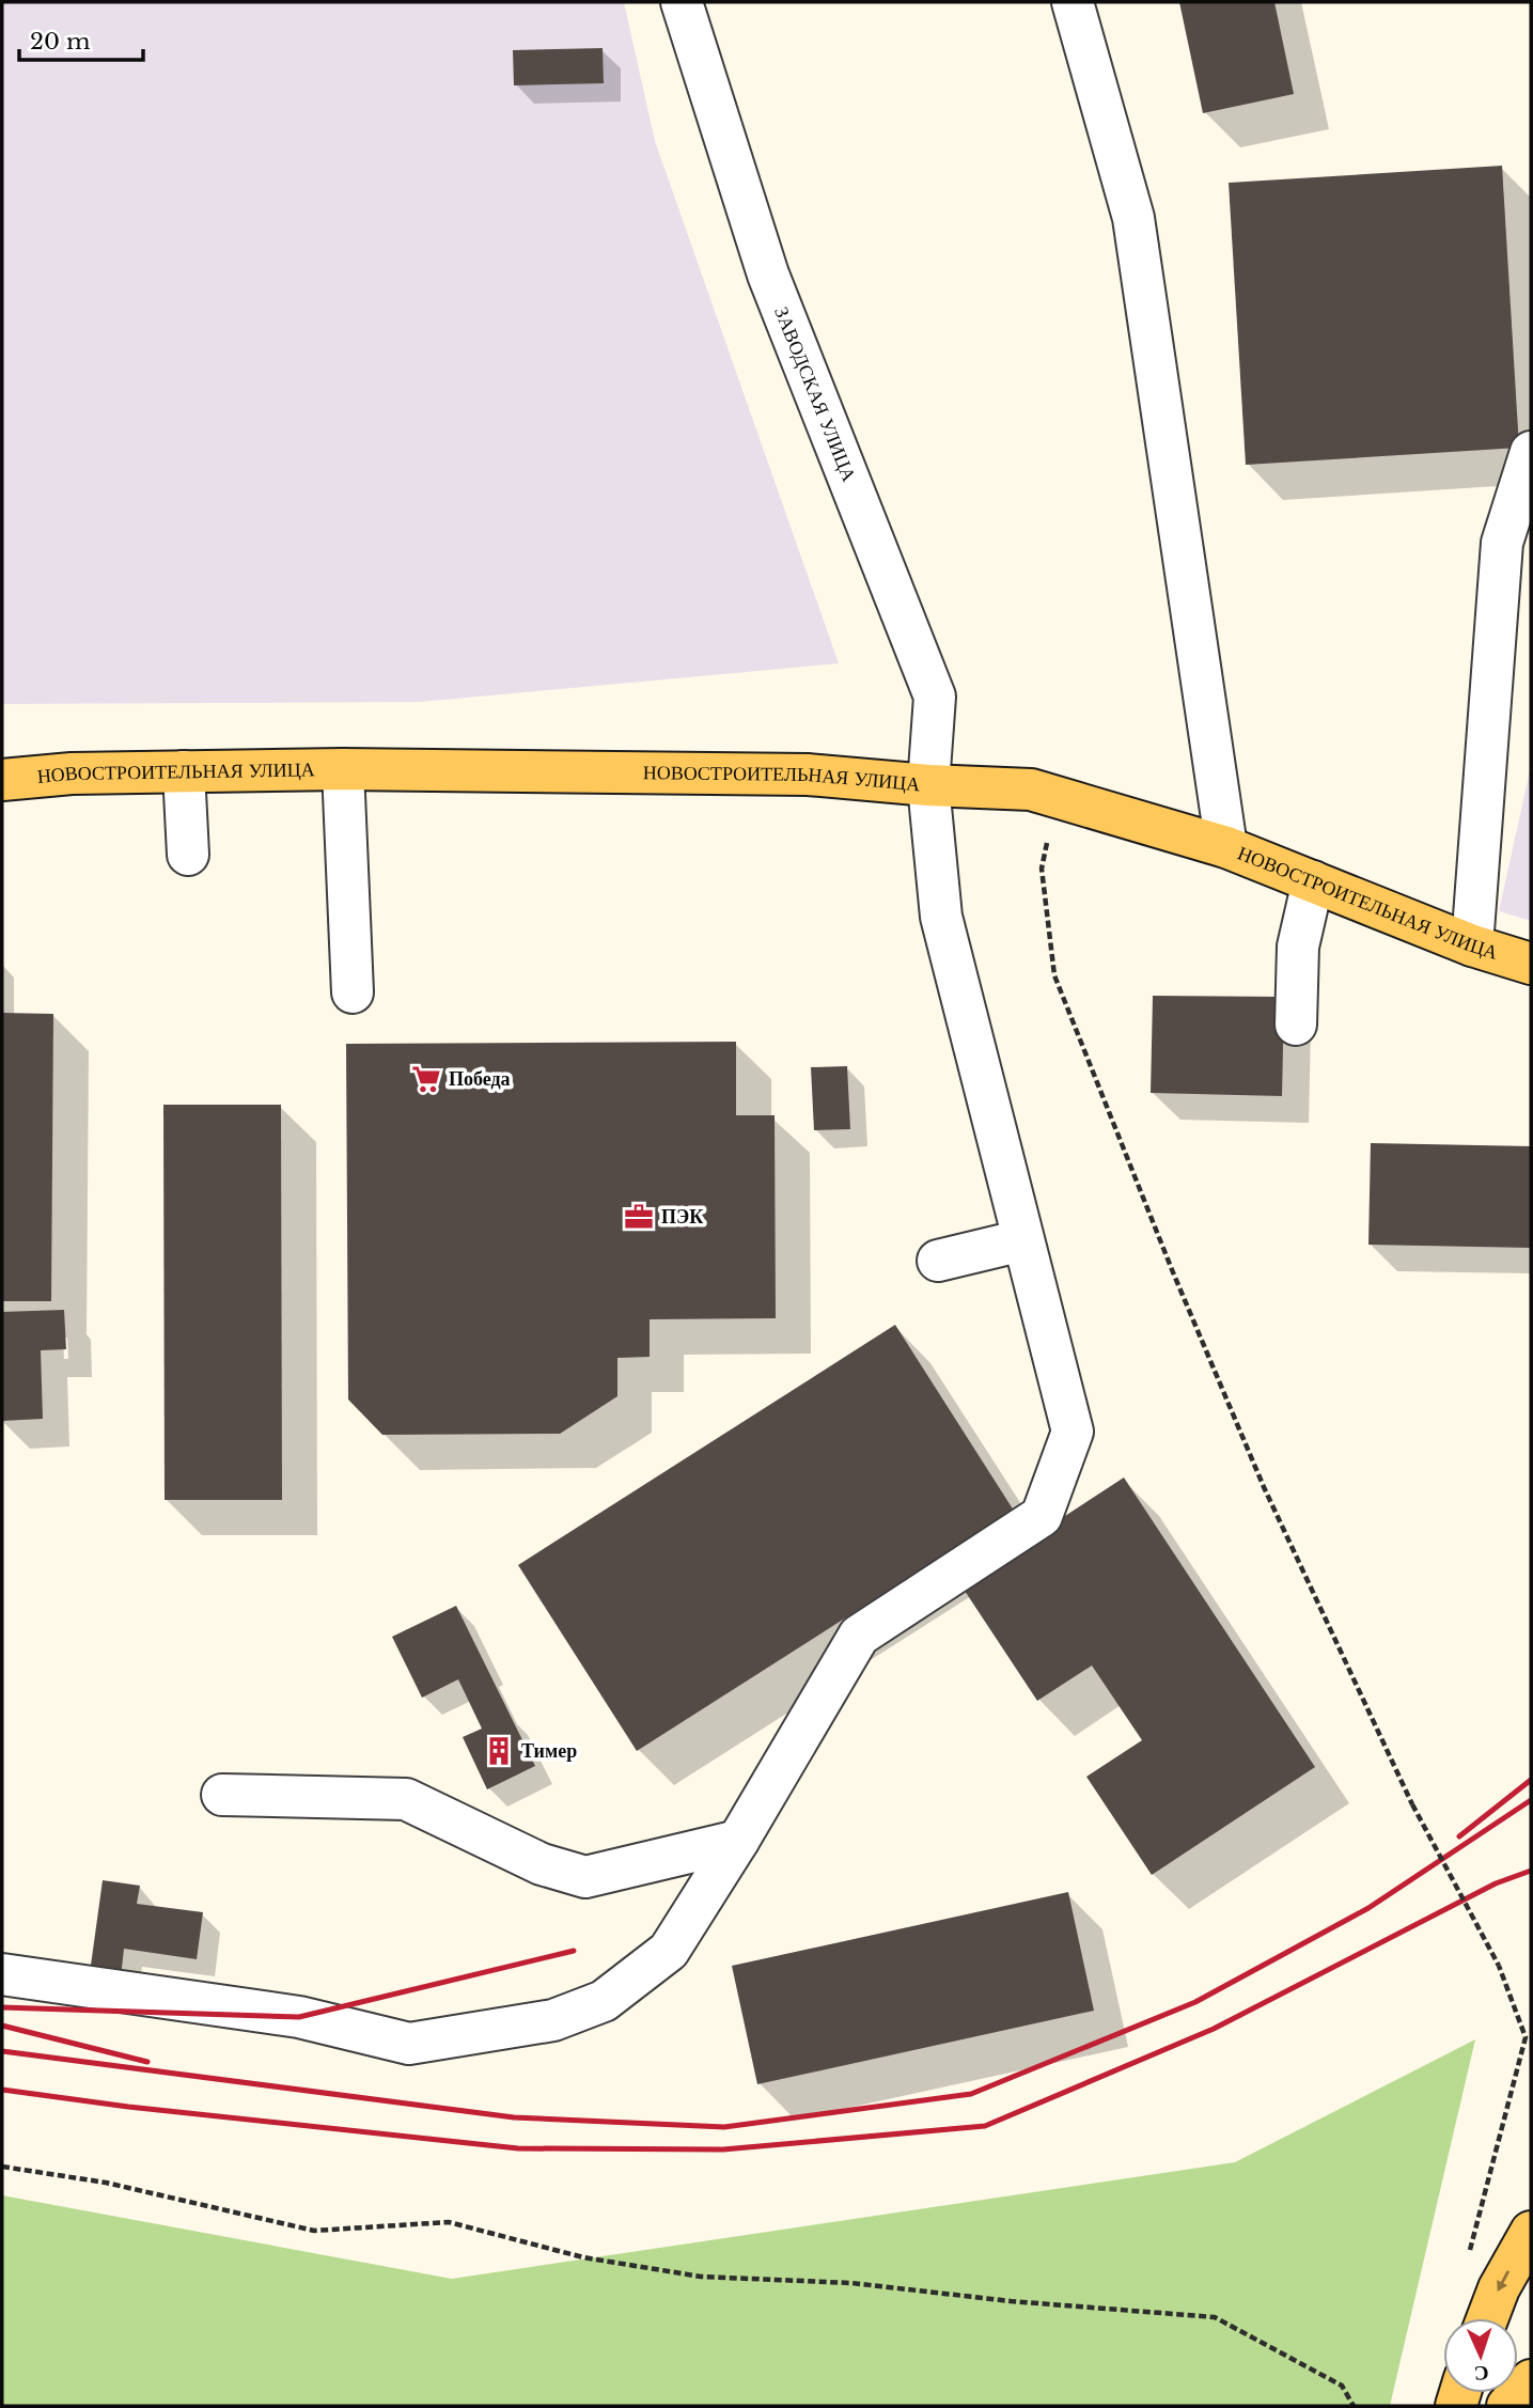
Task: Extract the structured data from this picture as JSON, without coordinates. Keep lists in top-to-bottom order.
{
  "streets": {
    "main road": ["НОВОСТРОИТЕЛЬНАЯ УЛИЦА"],
    "street": ["ЗАВОДСКАЯ УЛИЦА"]
  },
  "crossings": [
    ["ЗАВОДСКАЯ УЛИЦА", "НОВОСТРОИТЕЛЬНАЯ УЛИЦА"]
  ],
  "places": {
    "supermarket": ["Победа"],
    "office": ["ПЭК"],
    "building": ["Тимер"]
  },
  "scale_bar": "20 m",
  "north": "bottom"
}
